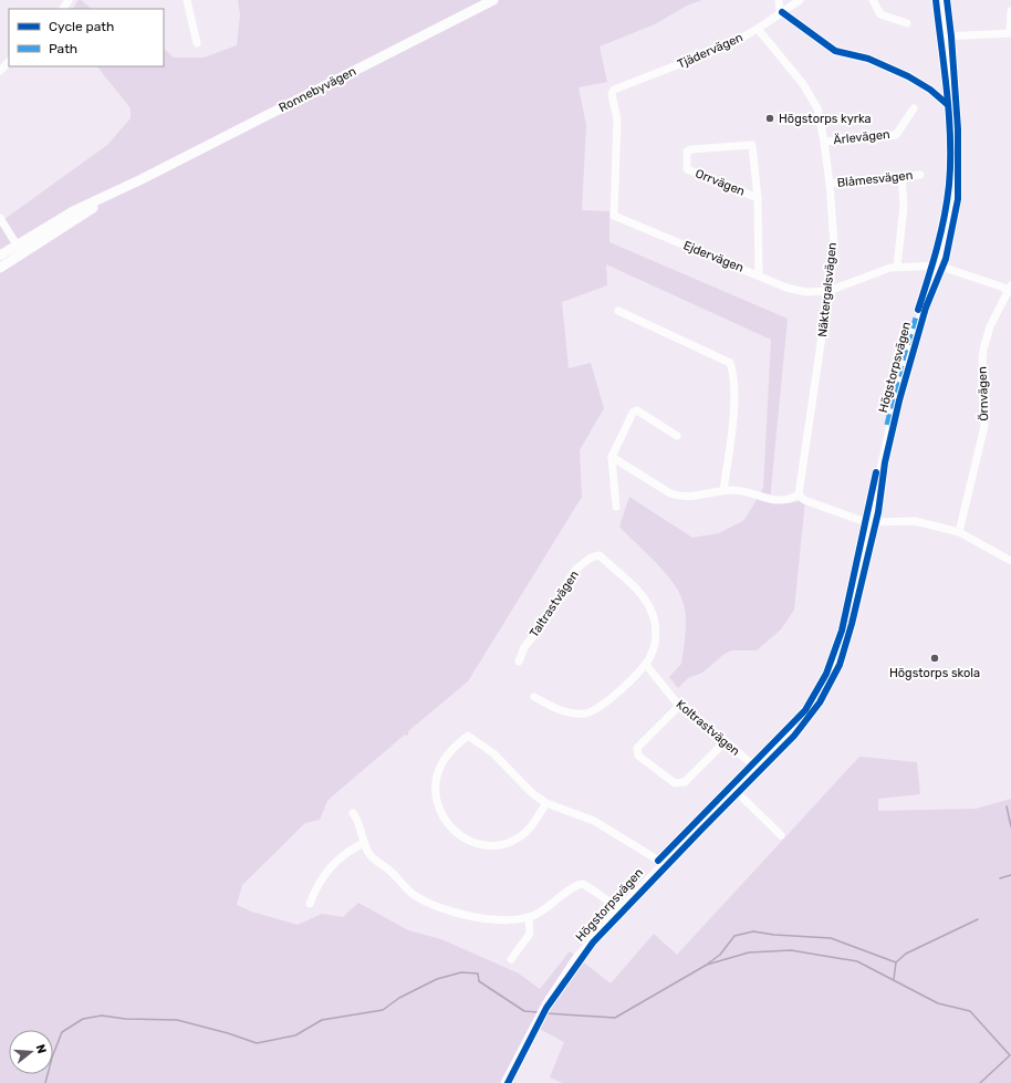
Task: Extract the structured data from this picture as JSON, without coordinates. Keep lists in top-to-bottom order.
{
  "streets": {
    "main road": ["Ronnebyvägen"],
    "street": [
      "Tjädervägen",
      "Ärlevägen",
      "Blåmesvägen",
      "Orrvägen",
      "Ejdervägen",
      "Näktergalsvägen",
      "Högstorpsvägen",
      "Örnvägen",
      "Taltrastvägen",
      "Koltrastvägen"
    ]
  },
  "crossings": [
    ["Tjädervägen", "Ejdervägen"],
    ["Tjädervägen", "Näktergalsvägen"],
    ["Ärlevägen", "Näktergalsvägen"],
    ["Blåmesvägen", "Näktergalsvägen"],
    ["Orrvägen", "Ejdervägen"],
    ["Ejdervägen", "Näktergalsvägen"],
    ["Ejdervägen", "Högstorpsvägen"],
    ["Högstorpsvägen", "Koltrastvägen"],
    ["Taltrastvägen", "Koltrastvägen"]
  ],
  "places": ["Högstorps kyrka", "Högstorps skola"],
  "legend": ["Cycle path", "Path"],
  "north": "right"
}
